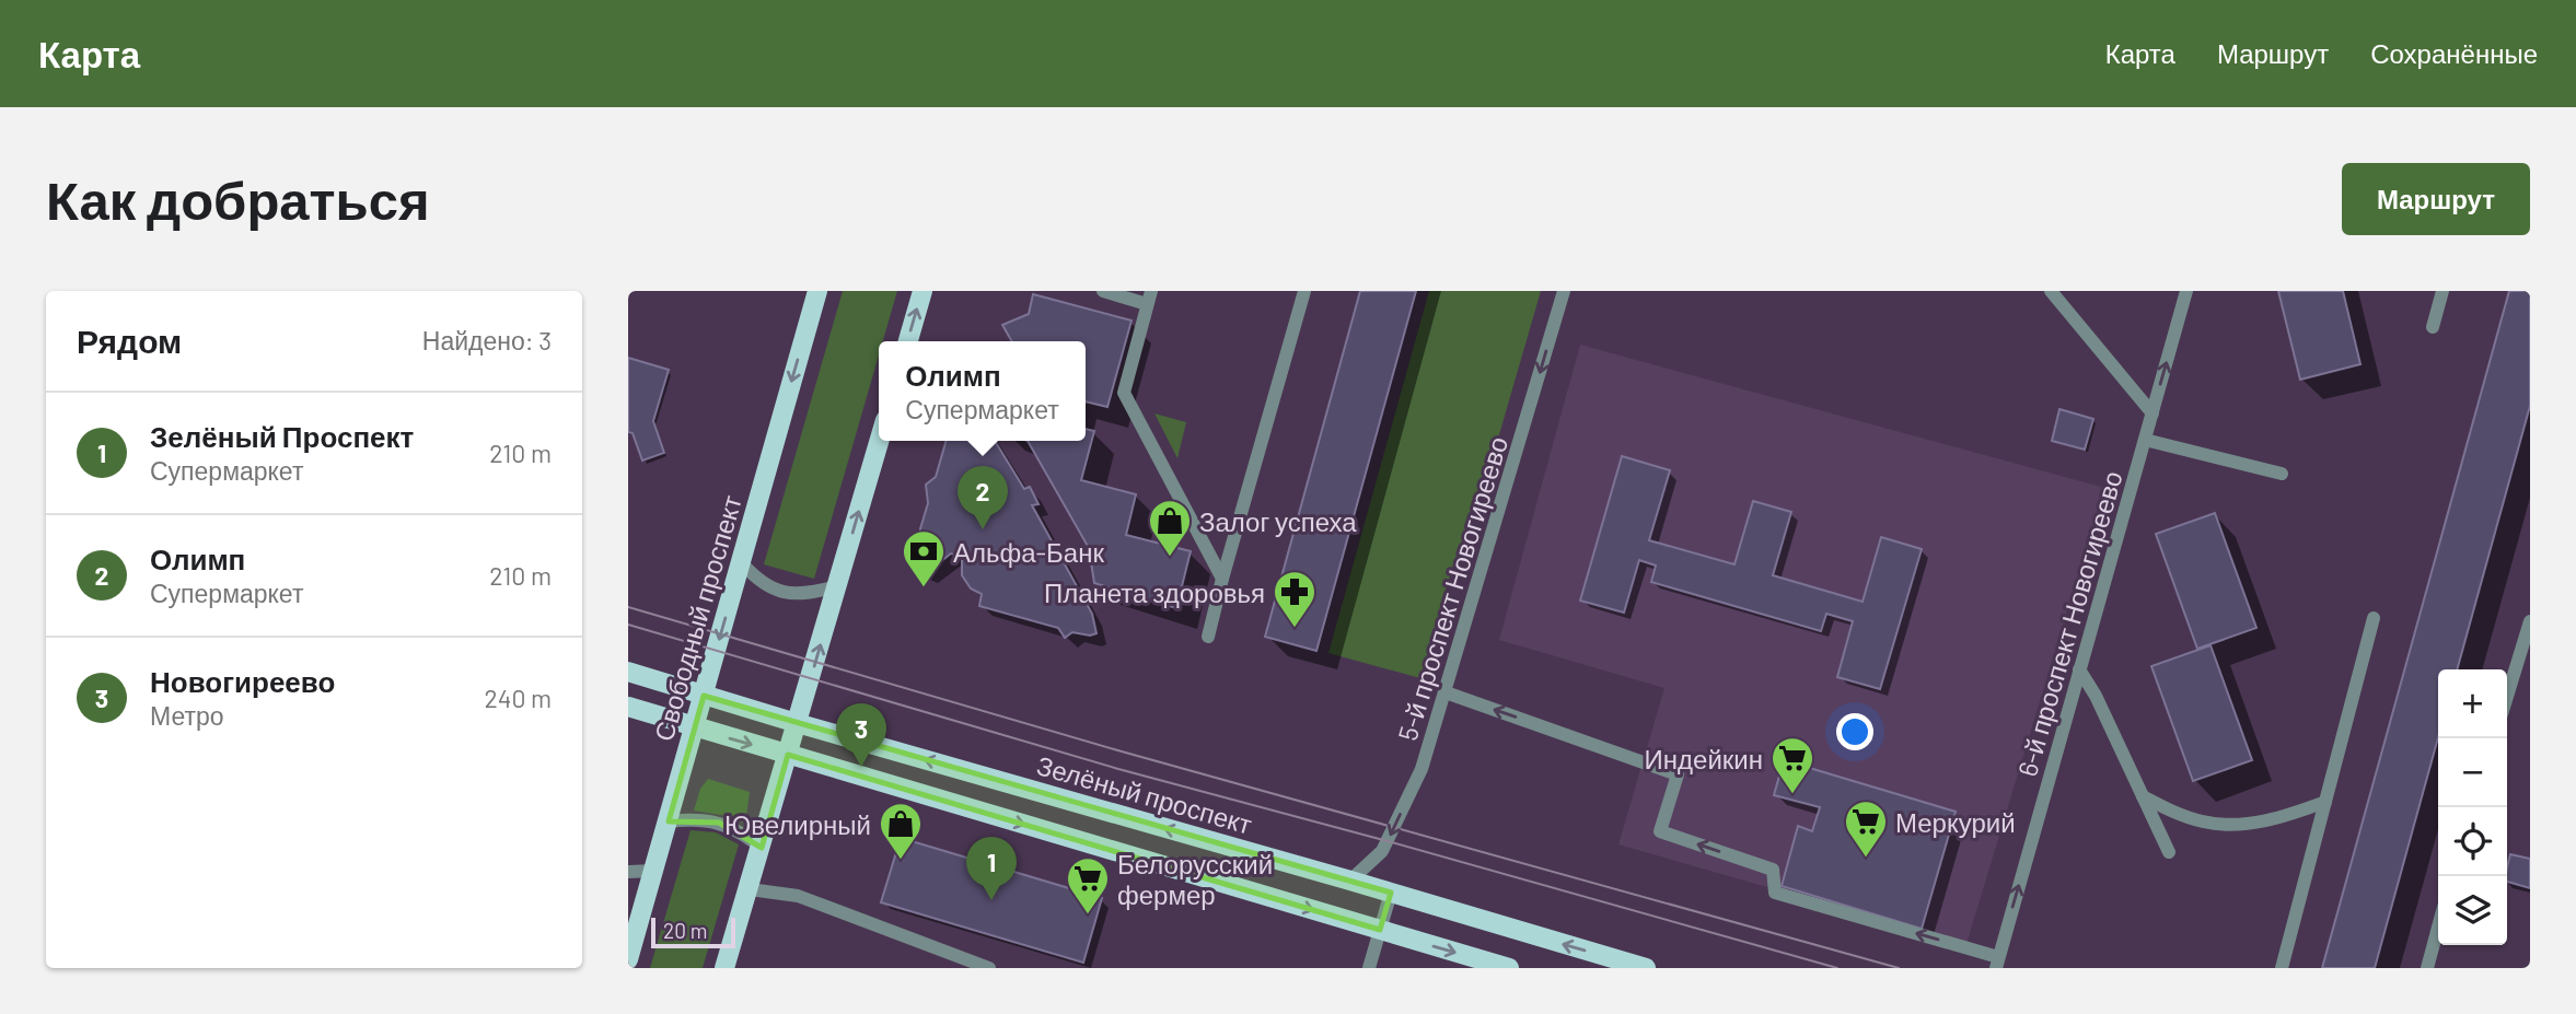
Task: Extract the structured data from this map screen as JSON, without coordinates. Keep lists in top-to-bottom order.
{
  "streets": {
    "main road": ["Свободный проспект", "Зелёный проспект"],
    "street": ["5-й проспект Новогиреево", "6-й проспект Новогиреево"]
  },
  "crossings": [
    ["5-й проспект Новогиреево", "Зелёный проспект"],
    ["Свободный проспект", "Зелёный проспект"]
  ],
  "one_way": ["5-й проспект Новогиреево", "6-й проспект Новогиреево"],
  "places": {
    "shop": ["Залог успеха", "Ювелирный"],
    "bank": ["Альфа-Банк"],
    "pharmacy": ["Планета здоровья"],
    "supermarket": ["Индейкин", "Меркурий", "Белорусский фермер"]
  },
  "scale_bar": "20 m",
  "page": {
    "header": "Карта",
    "nav": ["Карта", "Маршрут", "Сохранённые"],
    "buttons": "Маршрут",
    "title": "Как добраться",
    "heading": ["Рядом", "Найдено: 3"],
    "popup": ["Олимп", "Супермаркет"],
    "list": [
      {
        "mark": "1",
        "name": "Зелёный Проспект",
        "note": "Супермаркет",
        "value": "210 m"
      },
      {
        "mark": "2",
        "name": "Олимп",
        "note": "Супермаркет",
        "value": "210 m"
      },
      {
        "mark": "3",
        "name": "Новогиреево",
        "note": "Метро",
        "value": "240 m"
      }
    ],
    "pins": ["2", "3", "1"],
    "map_buttons": ["+", "−"],
    "scale": "20 m"
  }
}
